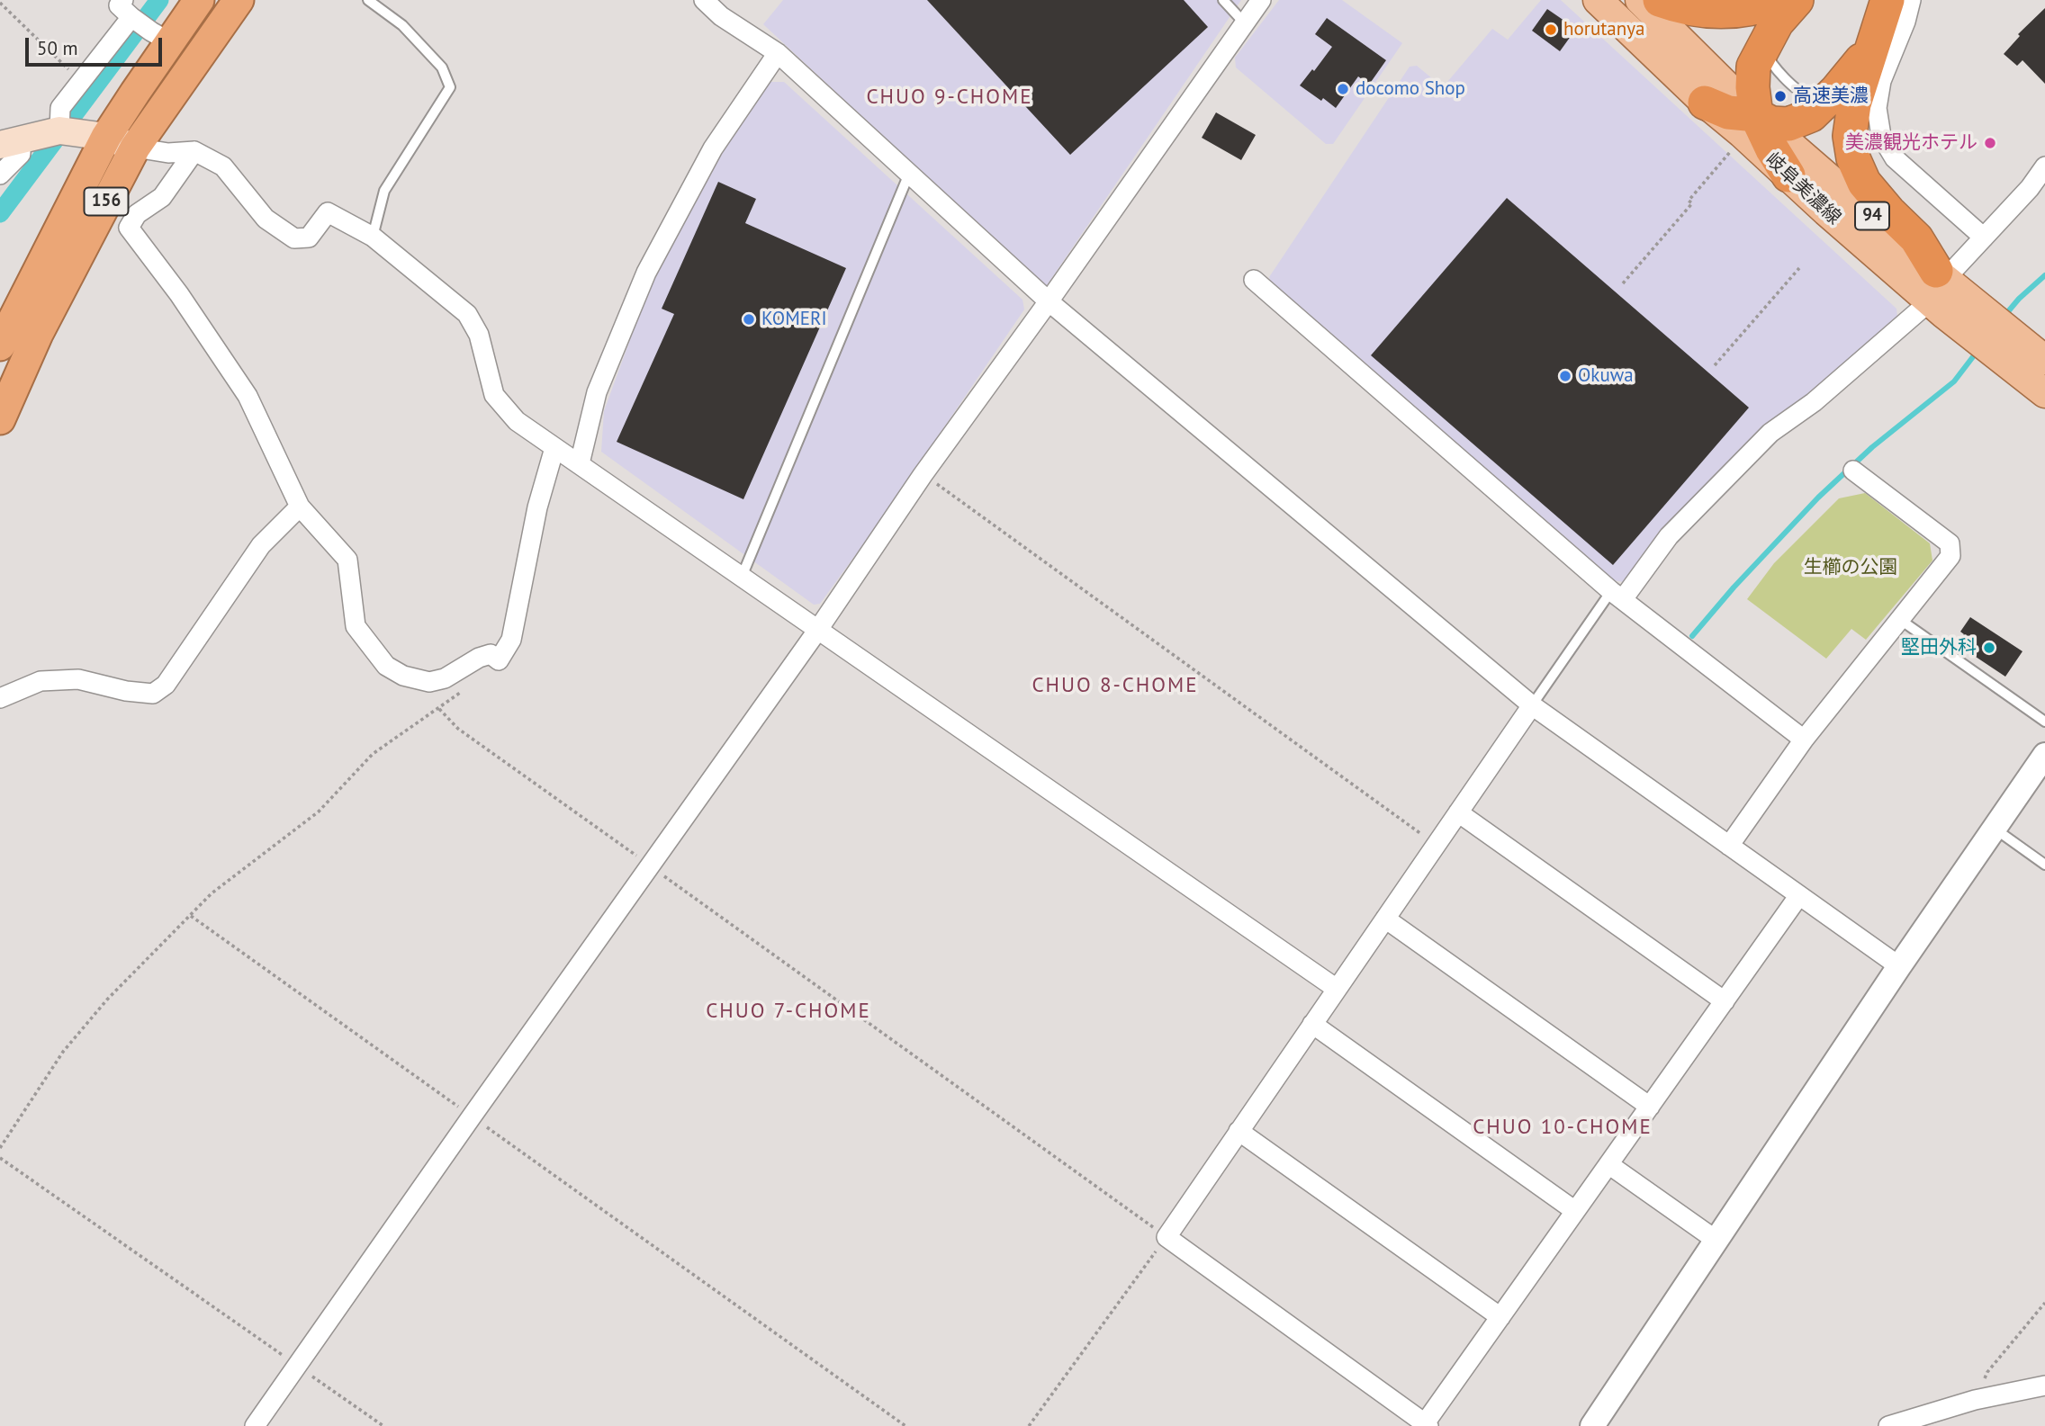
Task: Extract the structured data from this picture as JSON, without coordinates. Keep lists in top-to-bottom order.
{
  "streets": {
    "highway": ["156"],
    "main road": ["岐阜美濃線", "94"]
  },
  "districts": [
    "CHUO 9-CHOME",
    "CHUO 8-CHOME",
    "CHUO 7-CHOME",
    "CHUO 10-CHOME"
  ],
  "parks": ["生櫛の公園"],
  "places": [
    "horutanya",
    "docomo Shop",
    "高速美濃",
    "美濃観光ホテル",
    "KOMERI",
    "Okuwa",
    "堅田外科"
  ],
  "scale_bar": "50 m"
}
